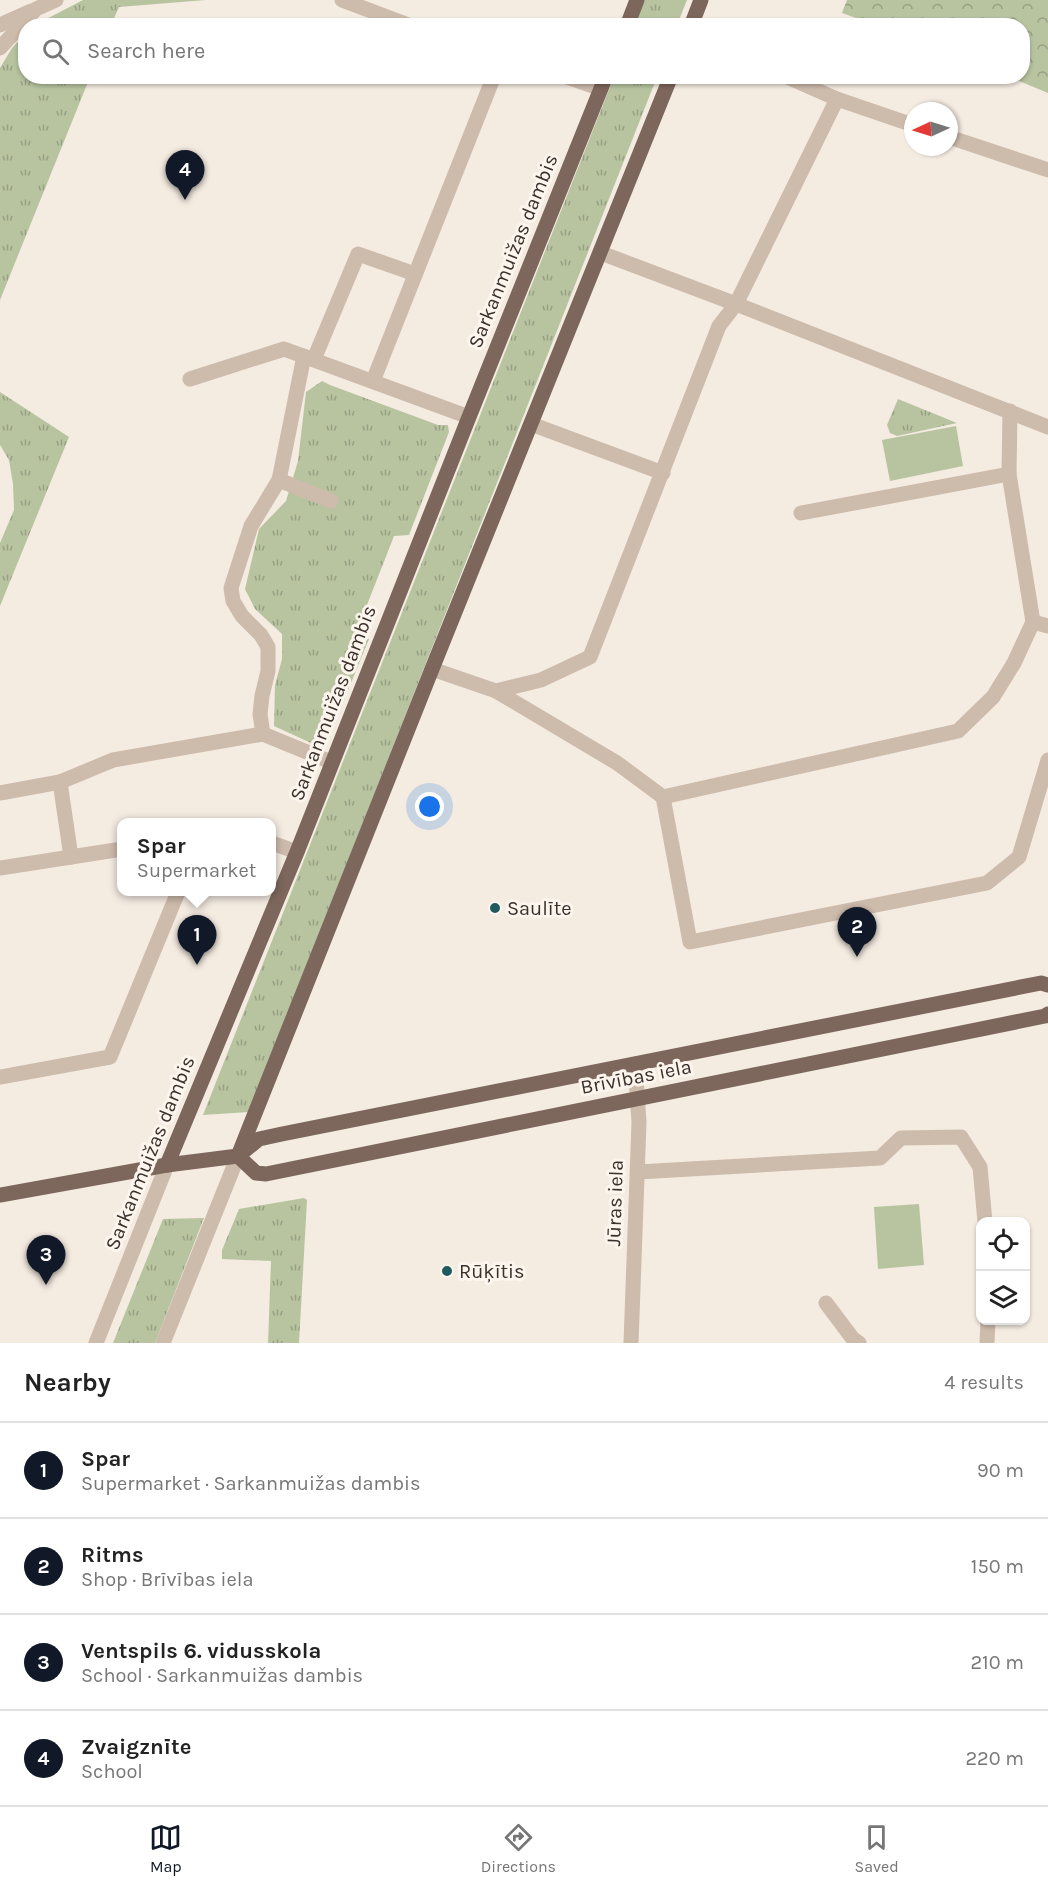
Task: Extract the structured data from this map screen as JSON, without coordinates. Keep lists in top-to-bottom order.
{
  "streets": {
    "main road": ["Sarkanmuižas dambis", "Brīvības iela"],
    "street": ["Jūras iela"]
  },
  "crossings": [
    ["Sarkanmuižas dambis", "Brīvības iela"],
    ["Brīvības iela", "Jūras iela"]
  ],
  "places": ["Saulīte", "Rūķītis"],
  "north": "left",
  "page": {
    "search": "Search here",
    "pins": [
      "4",
      "2",
      "1",
      "3"
    ],
    "popup": ["Spar", "Supermarket"],
    "heading": ["Nearby", "4 results"],
    "list": [
      {
        "mark": "1",
        "name": "Spar",
        "note": "Supermarket · Sarkanmuižas dambis",
        "value": "90 m"
      },
      {
        "mark": "2",
        "name": "Ritms",
        "note": "Shop · Brīvības iela",
        "value": "150 m"
      },
      {
        "mark": "3",
        "name": "Ventspils 6. vidusskola",
        "note": "School · Sarkanmuižas dambis",
        "value": "210 m"
      },
      {
        "mark": "4",
        "name": "Zvaigznīte",
        "note": "School",
        "value": "220 m"
      }
    ],
    "nav": ["Map", "Directions", "Saved"]
  }
}
